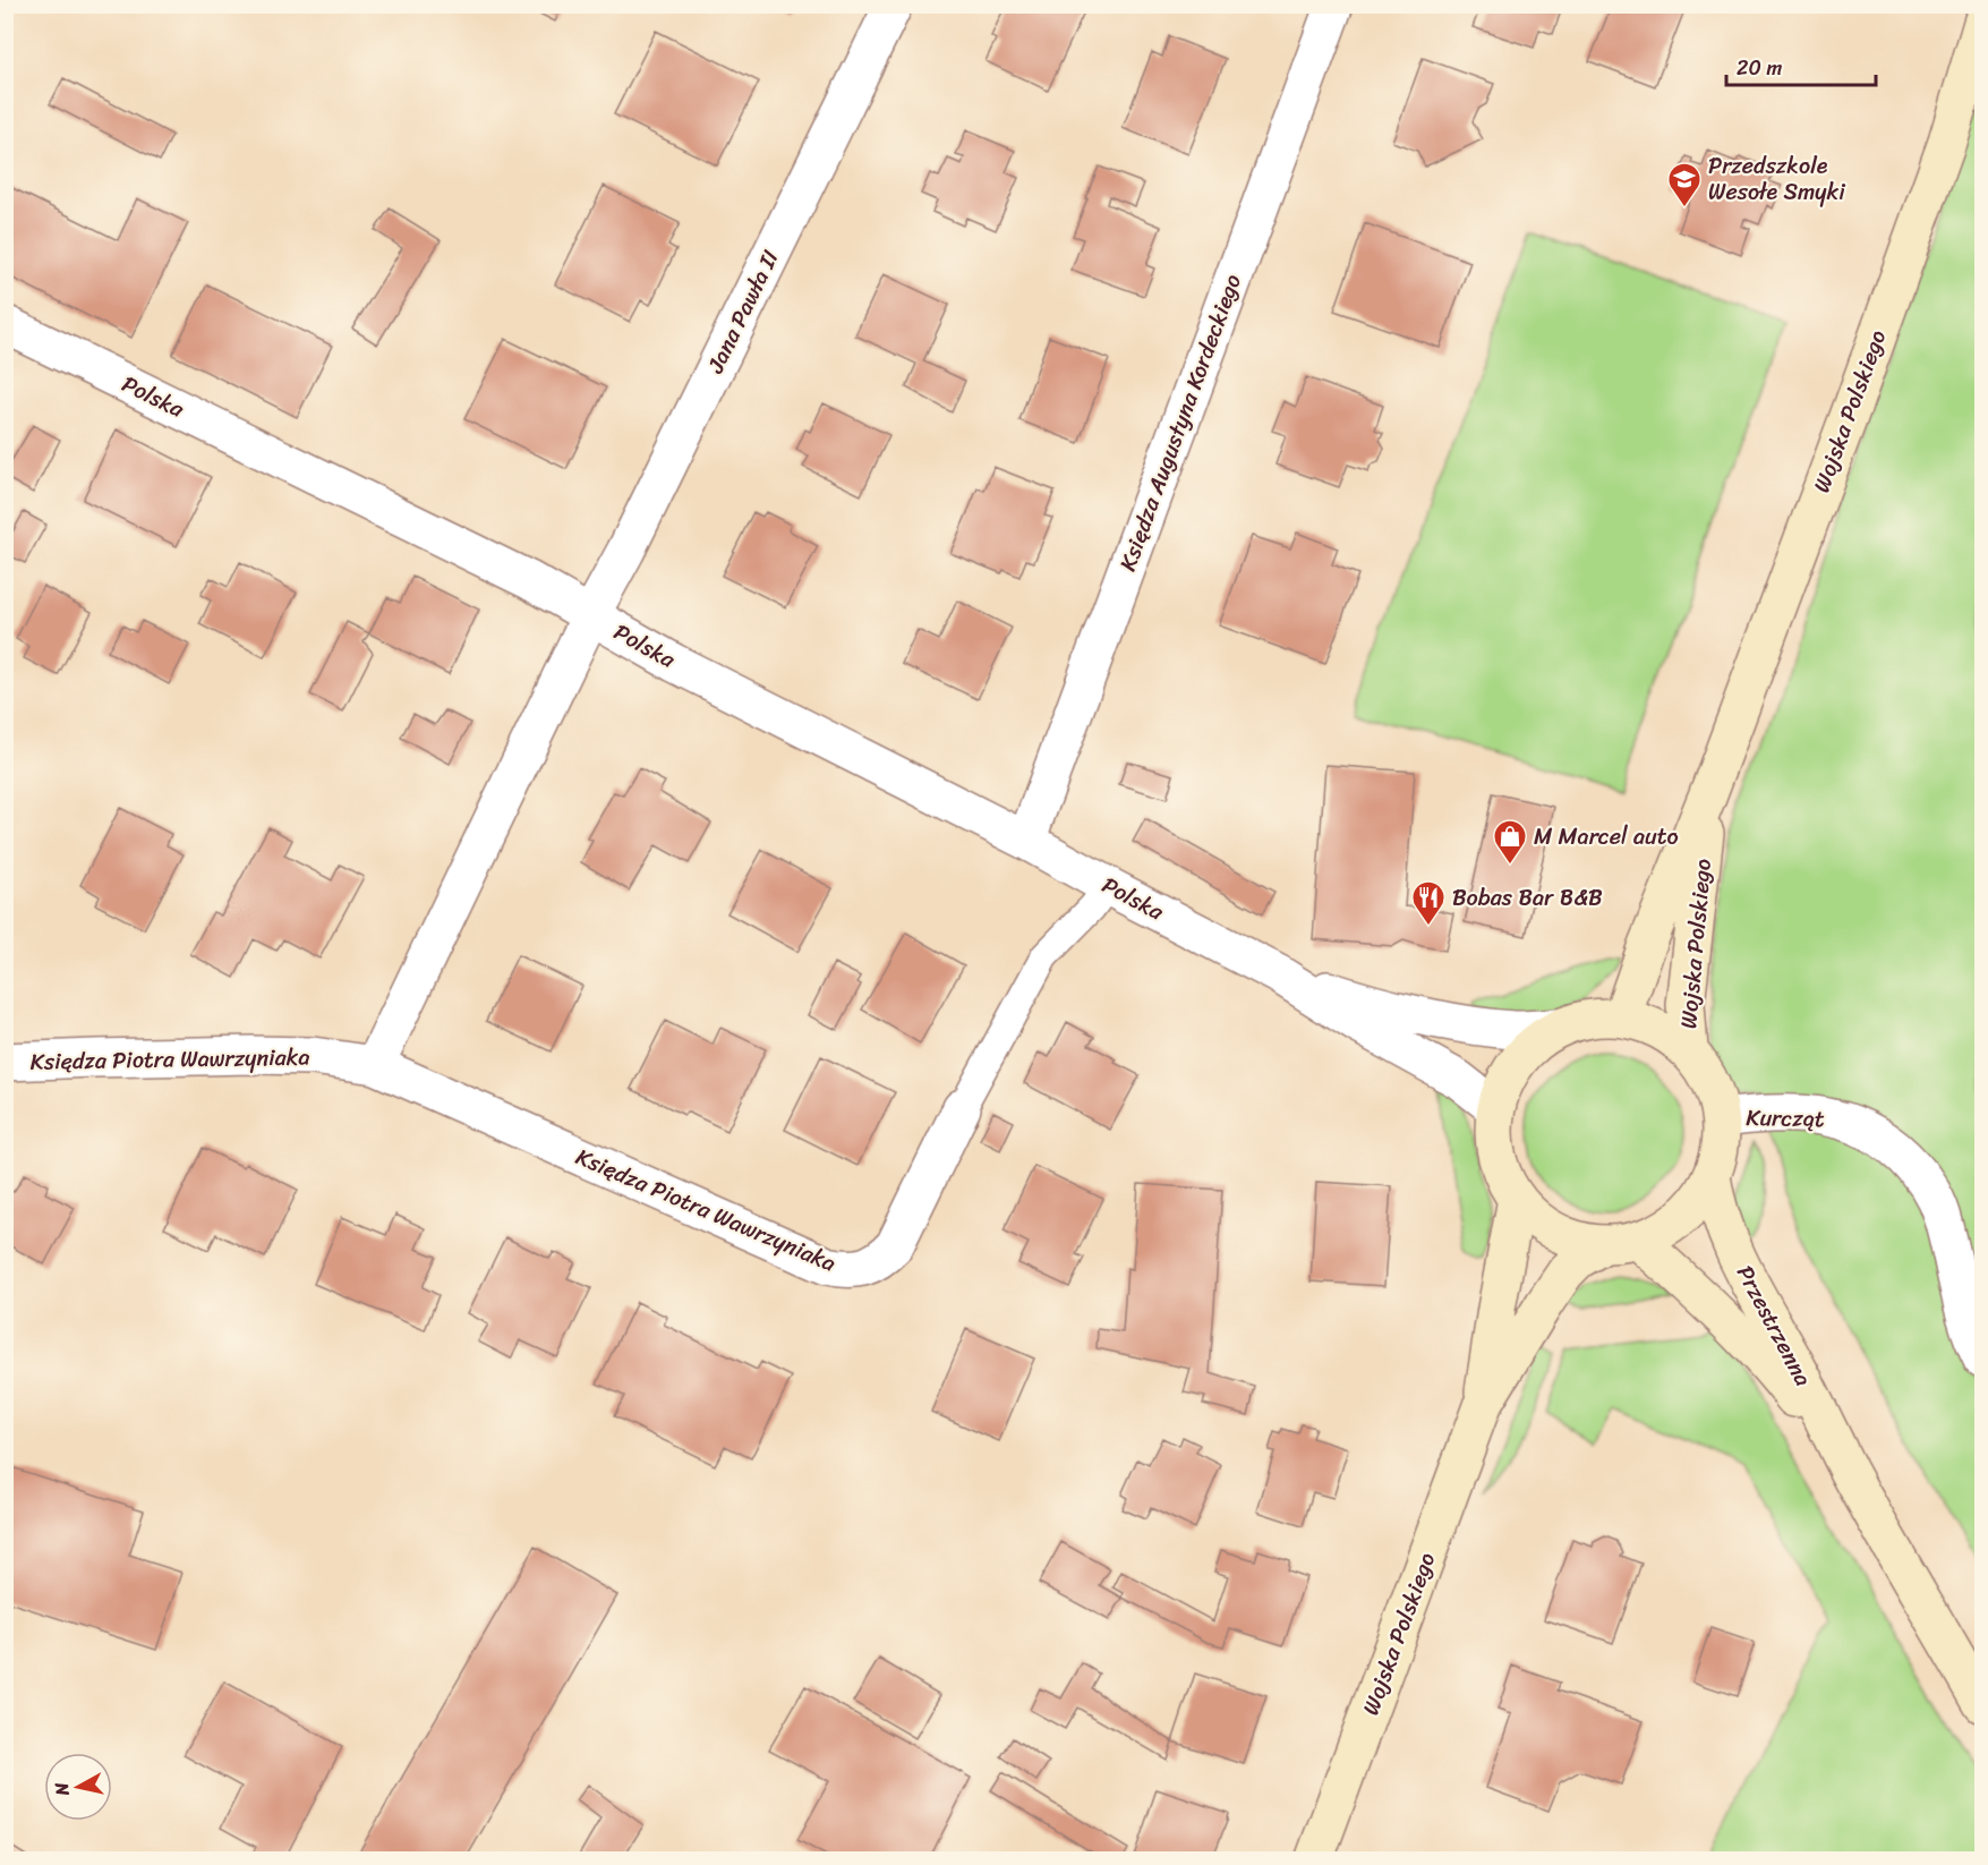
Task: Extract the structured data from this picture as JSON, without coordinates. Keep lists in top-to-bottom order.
{
  "streets": {
    "street": [
      "Jana Pawła II",
      "Polska",
      "Wojska Polskiego",
      "Księdza Augustyna Kordeckiego",
      "Księdza Piotra Wawrzyniaka",
      "Kurcząt",
      "Przestrzenna"
    ]
  },
  "crossings": [
    ["Jana Pawła II", "Polska"],
    ["Polska", "Wojska Polskiego"],
    ["Polska", "Księdza Augustyna Kordeckiego"],
    ["Polska", "Kurcząt"],
    ["Polska", "Przestrzenna"],
    ["Wojska Polskiego", "Kurcząt"],
    ["Wojska Polskiego", "Przestrzenna"],
    ["Kurcząt", "Przestrzenna"]
  ],
  "places": {
    "school or university": ["Przedszkole Wesołe Smyki"],
    "shop": ["M Marcel auto"],
    "restaurant": ["Bobas Bar B&B"]
  },
  "scale_bar": "20 m",
  "north": "left"
}
